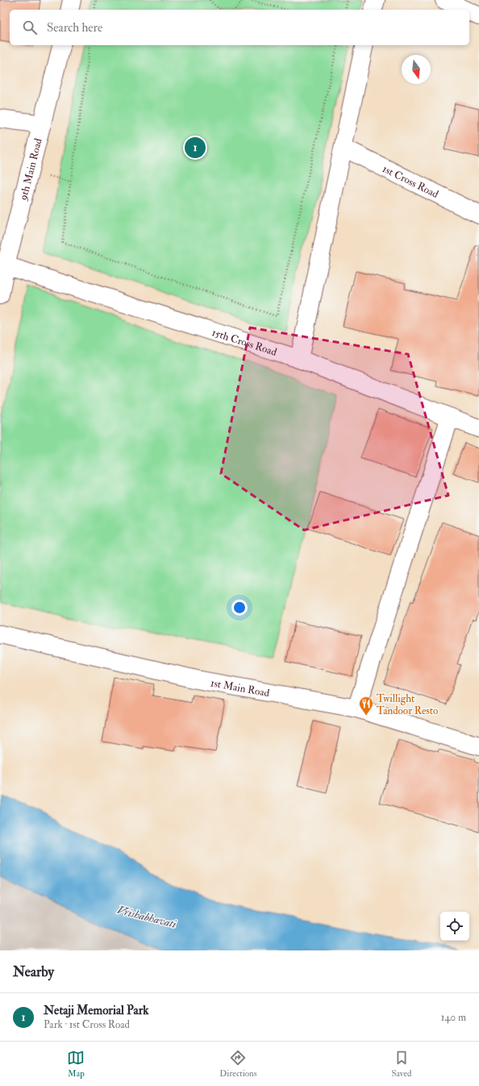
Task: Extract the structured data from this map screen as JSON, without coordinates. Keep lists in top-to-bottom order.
{
  "streets": {
    "street": [
      "9th Main Road",
      "1st Cross Road",
      "15th Cross Road",
      "1st Main Road"
    ]
  },
  "crossings": [
    ["9th Main Road", "15th Cross Road"]
  ],
  "water": ["Vrishabhavati"],
  "places": {
    "restaurant": ["Twillight Tandoor Resto"]
  },
  "north": "bottom",
  "page": {
    "search": "Search here",
    "pins": "1",
    "heading": "Nearby",
    "list": [
      {
        "mark": "1",
        "name": "Netaji Memorial Park",
        "note": "Park · 1st Cross Road",
        "value": "140 m"
      }
    ],
    "nav": ["Map", "Directions", "Saved"]
  }
}
